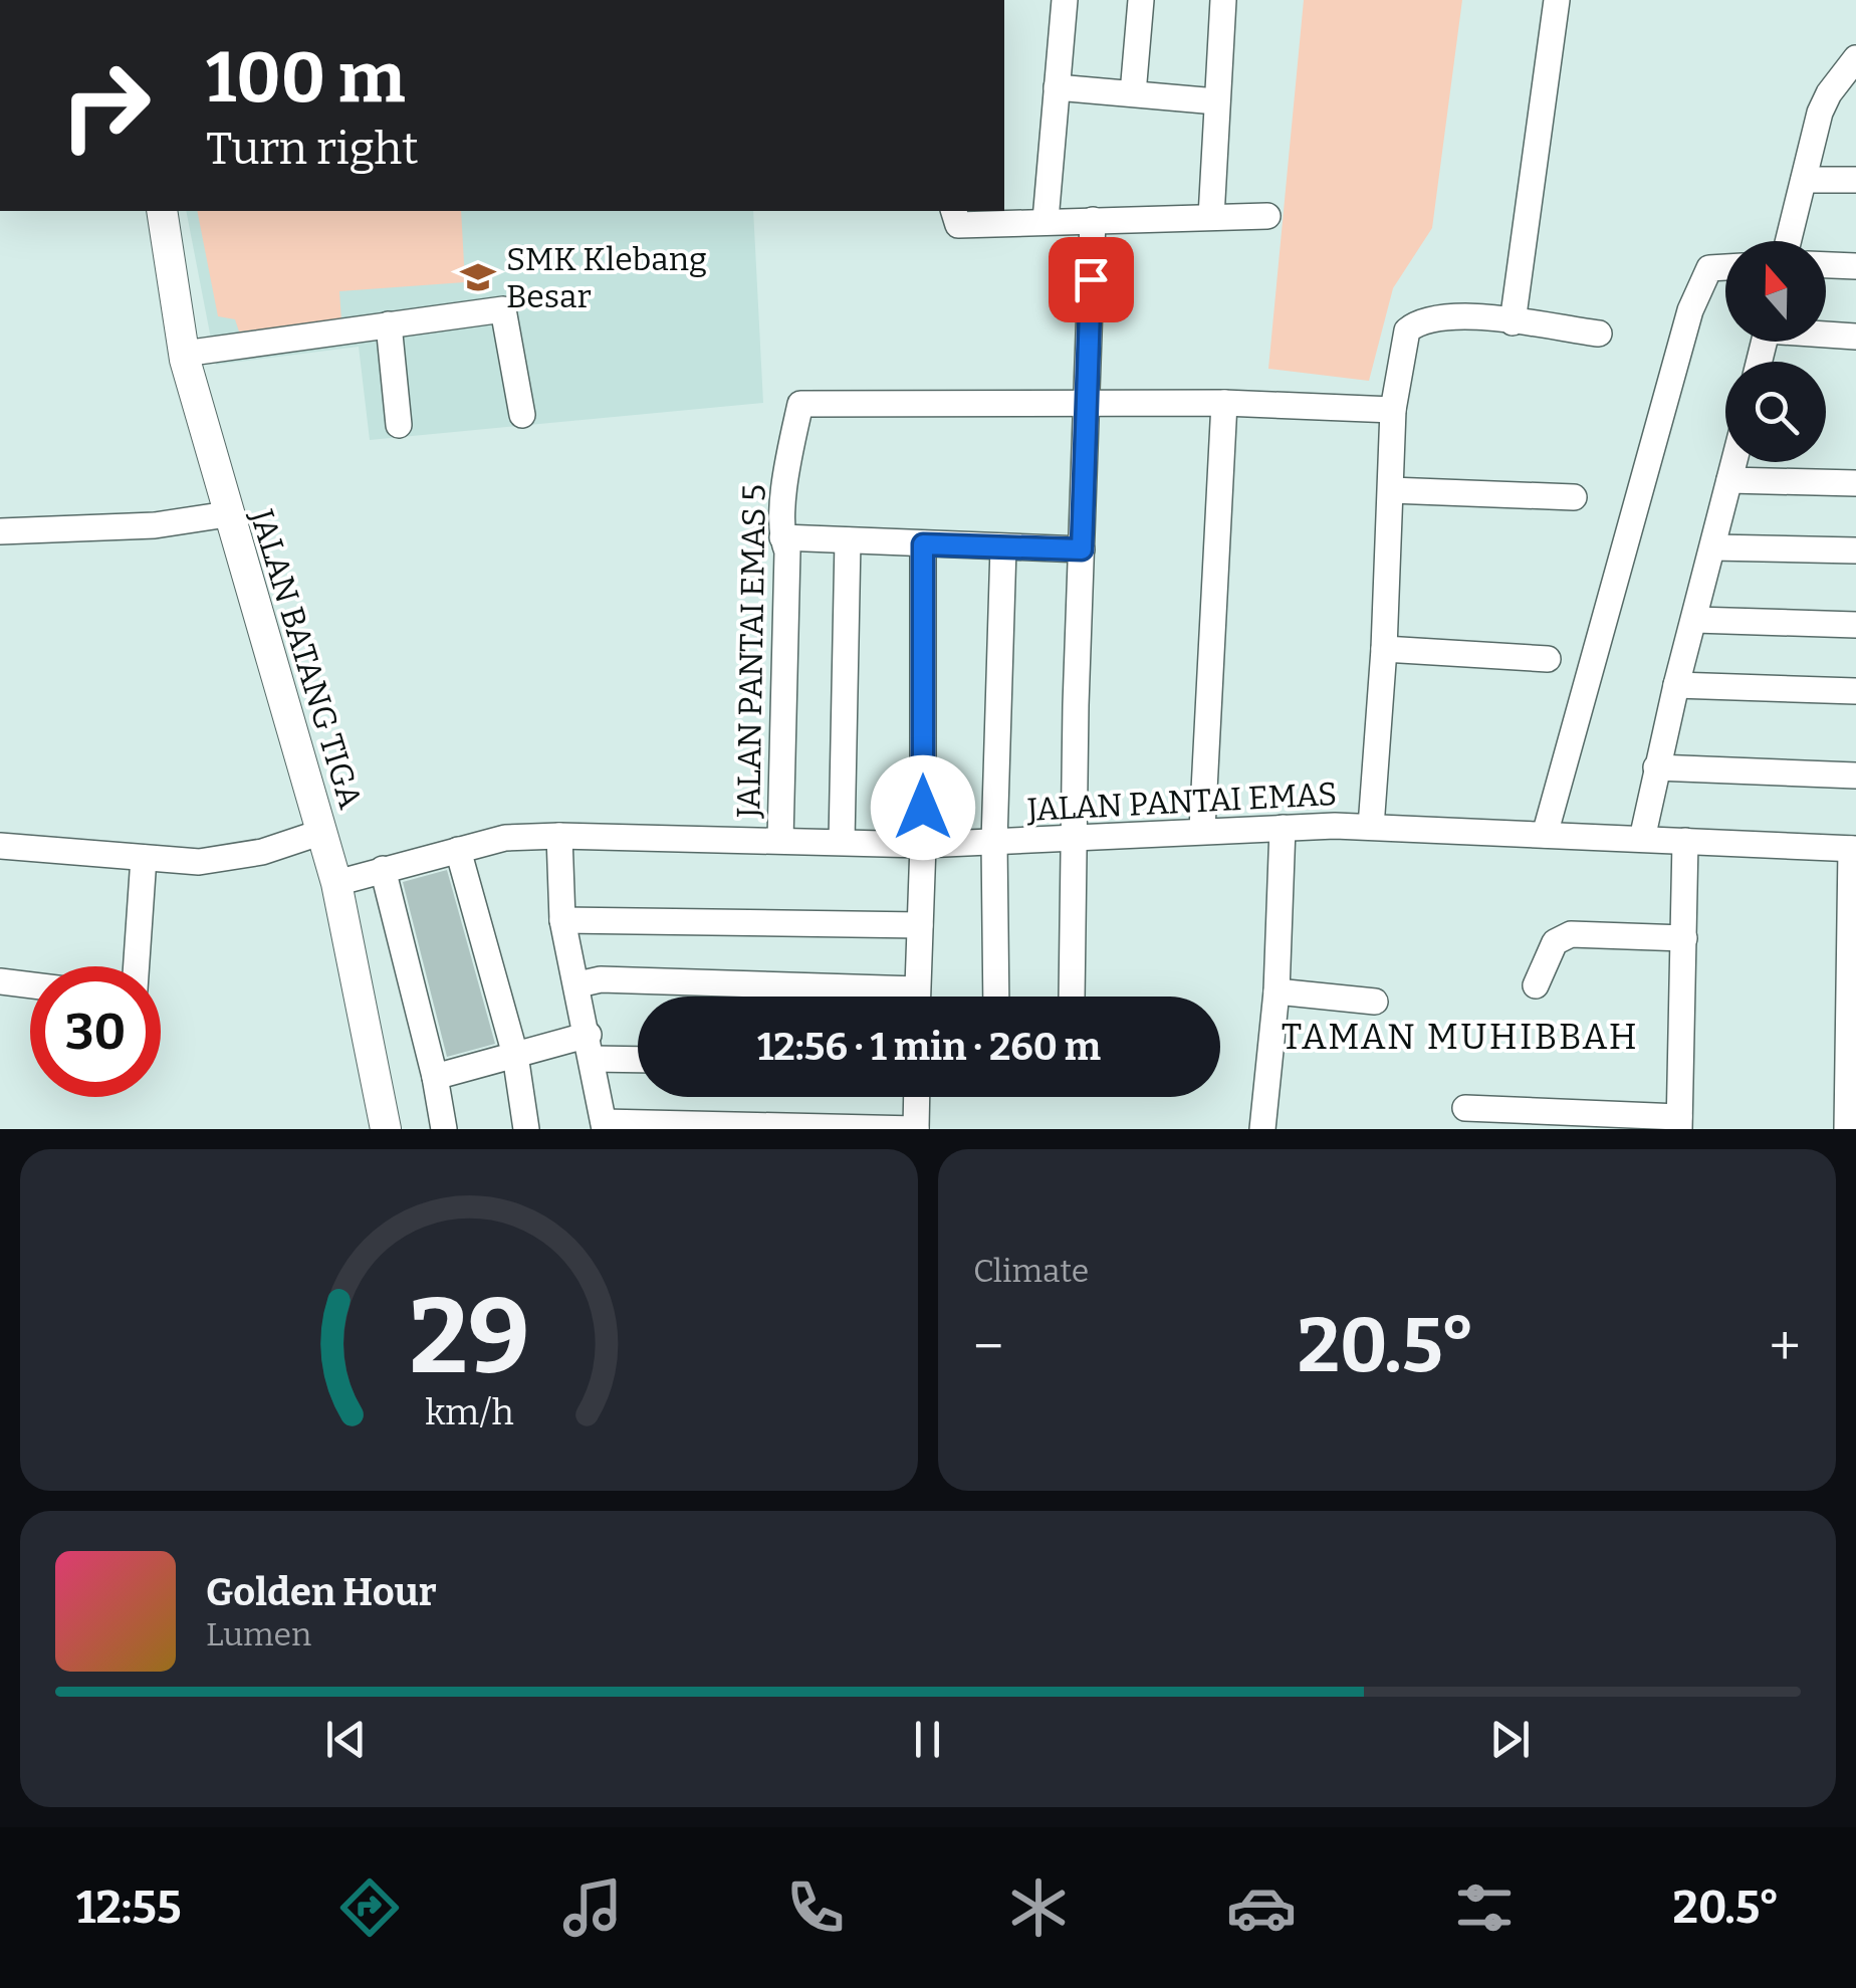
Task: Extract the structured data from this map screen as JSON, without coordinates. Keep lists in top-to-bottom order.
{
  "streets": {
    "main road": ["JALAN BATANG TIGA"],
    "street": ["JALAN PANTAI EMAS 5", "JALAN PANTAI EMAS"]
  },
  "crossings": [
    ["JALAN PANTAI EMAS 5", "JALAN PANTAI EMAS"],
    ["JALAN BATANG TIGA", "JALAN PANTAI EMAS"]
  ],
  "districts": ["TAMAN MUHIBBAH"],
  "places": {
    "school or university": ["SMK Klebang Besar"]
  },
  "north": "top",
  "page": {
    "turn": ["100 m", "Turn right"],
    "limit": "30",
    "trip": "12:56 · 1 min · 260 m",
    "tile": "Climate",
    "heat": ["−", "20.5°", "+"],
    "song": ["Golden Hour", "Lumen"],
    "tabs": ["12:55", "20.5°"],
    "gauge": ["29", "km/h"]
  }
}
